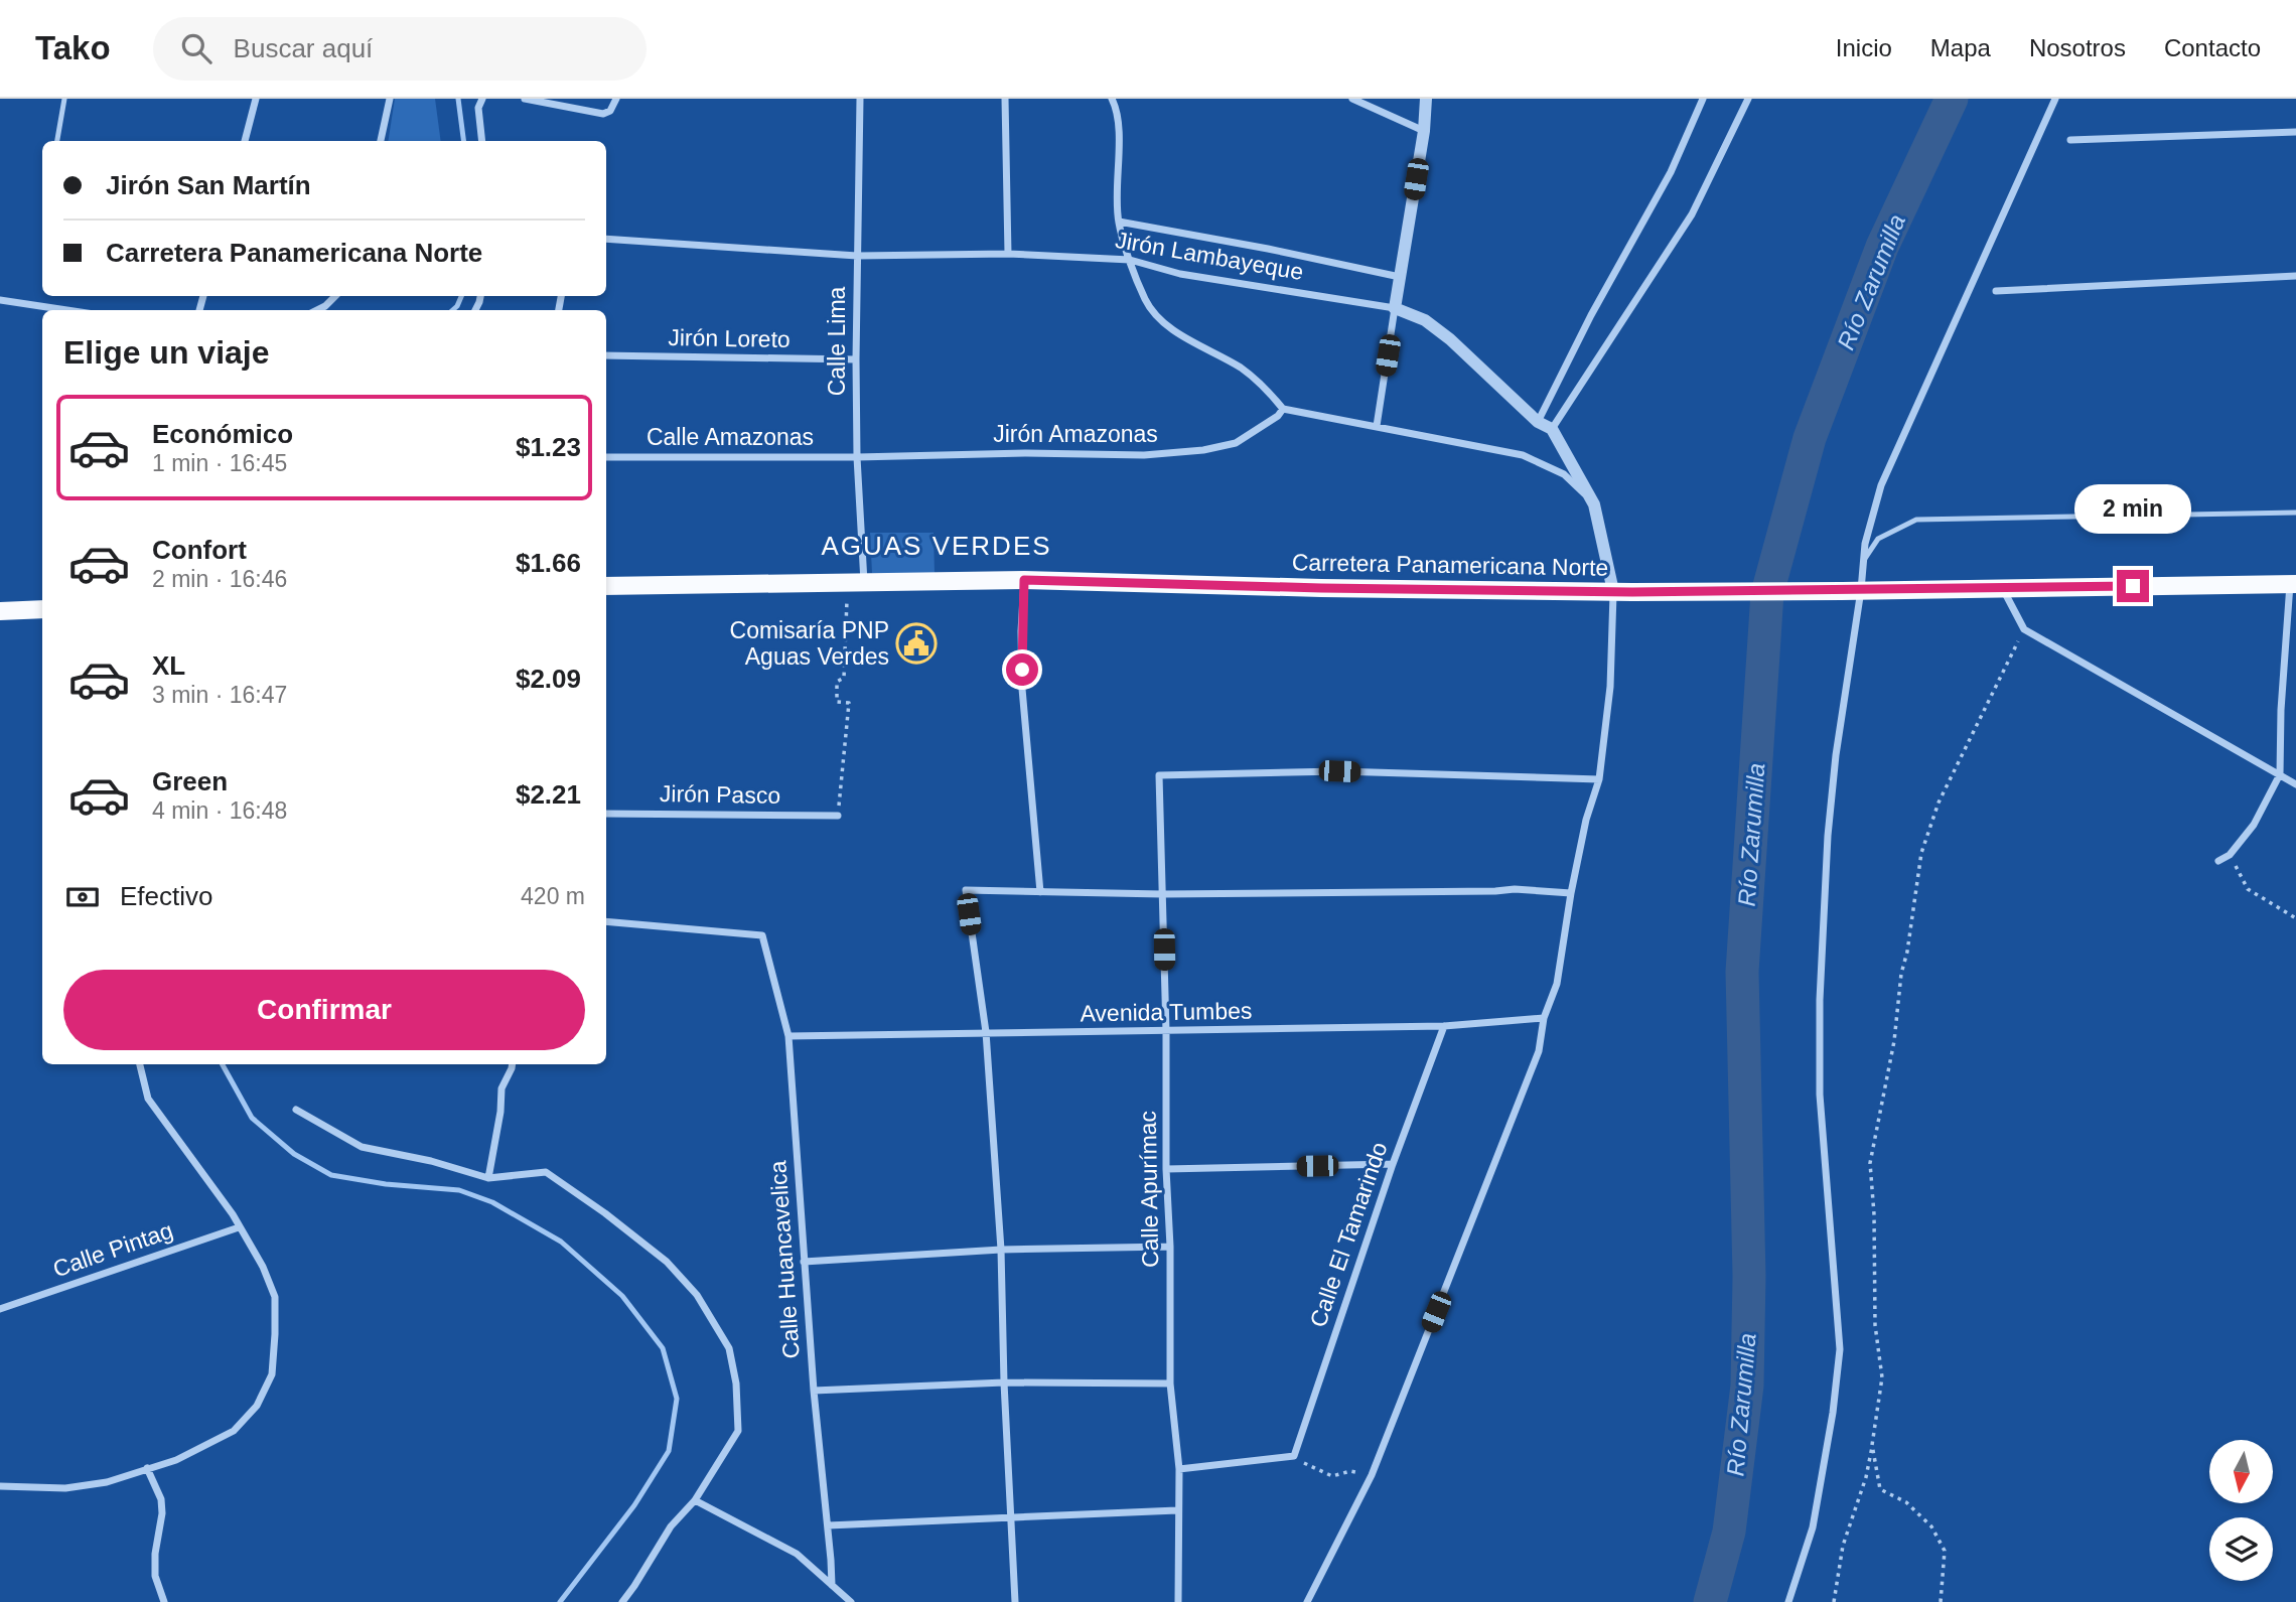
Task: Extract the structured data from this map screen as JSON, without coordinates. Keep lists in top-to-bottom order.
{
  "streets": {
    "main road": ["Carretera Panamericana Norte"],
    "street": [
      "Jirón Lambayeque",
      "Jirón Loreto",
      "Calle Lima",
      "Jirón Amazonas",
      "Calle Amazonas",
      "Jirón Pasco",
      "Avenida Tumbes",
      "Calle Apurímac",
      "Calle El Tamarindo",
      "Calle Pintag",
      "Calle Huancavelica"
    ]
  },
  "crossings": [
    ["Jirón Lambayeque", "Calle Lima"],
    ["Jirón Loreto", "Calle Lima"],
    ["Calle Lima", "Jirón Amazonas"],
    ["Calle Lima", "Calle Amazonas"],
    ["Calle Lima", "Carretera Panamericana Norte"],
    ["Jirón Amazonas", "Calle Amazonas"],
    ["Avenida Tumbes", "Calle Apurímac"],
    ["Avenida Tumbes", "Calle El Tamarindo"],
    ["Avenida Tumbes", "Calle Huancavelica"]
  ],
  "districts": ["AGUAS VERDES"],
  "water": ["Río Zarumilla"],
  "places": {
    "public building": ["Comisaría PNP Aguas Verdes"]
  },
  "north": "bottom",
  "page": {
    "header": "Tako",
    "search": "Buscar aquí",
    "nav": [
      "Inicio",
      "Mapa",
      "Nosotros",
      "Contacto"
    ],
    "banner": ["Jirón San Martín", "Carretera Panamericana Norte"],
    "heading": "Elige un viaje",
    "list": [
      {
        "name": "Económico",
        "note": "1 min · 16:45",
        "value": "$1.23"
      },
      {
        "name": "Confort",
        "note": "2 min · 16:46",
        "value": "$1.66"
      },
      {
        "name": "XL",
        "note": "3 min · 16:47",
        "value": "$2.09"
      },
      {
        "name": "Green",
        "note": "4 min · 16:48",
        "value": "$2.21"
      }
    ],
    "bubble": "2 min",
    "pay": ["Efectivo", "420 m"],
    "buttons": "Confirmar"
  }
}
